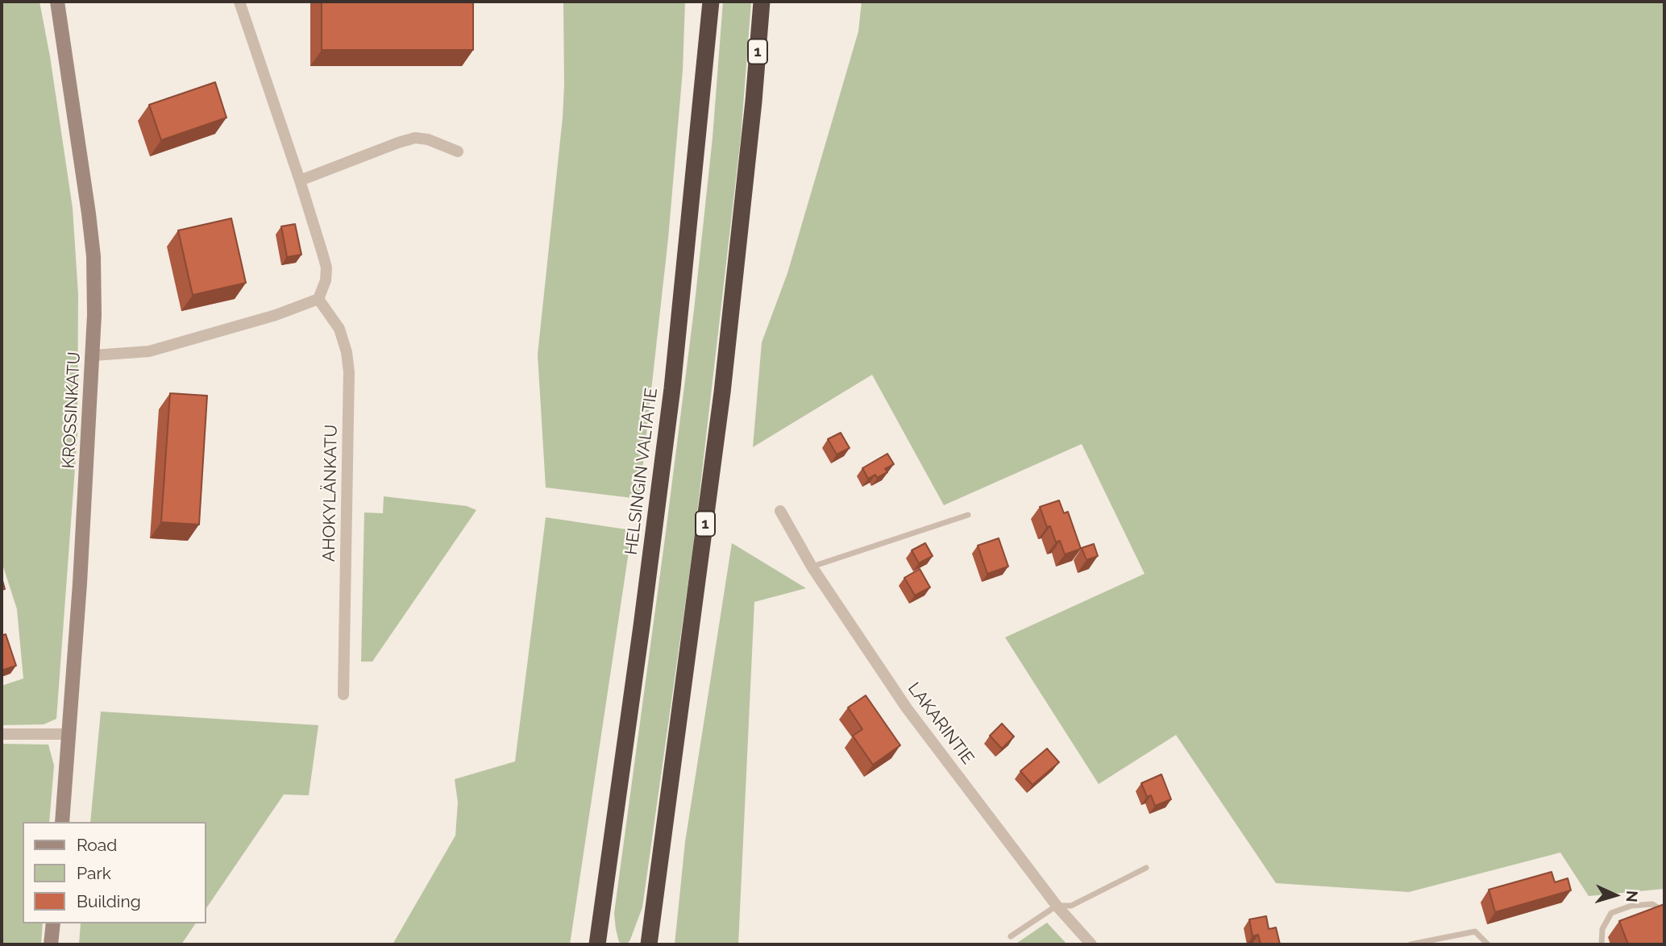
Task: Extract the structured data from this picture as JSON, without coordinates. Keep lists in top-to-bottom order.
{
  "streets": {
    "highway": ["1", "HELSINGIN VALTATIE"],
    "street": ["KROSSINKATU", "AHOKYLÄNKATU", "LAKARINTIE"]
  },
  "legend": ["Road", "Park", "Building"],
  "north": "right"
}
